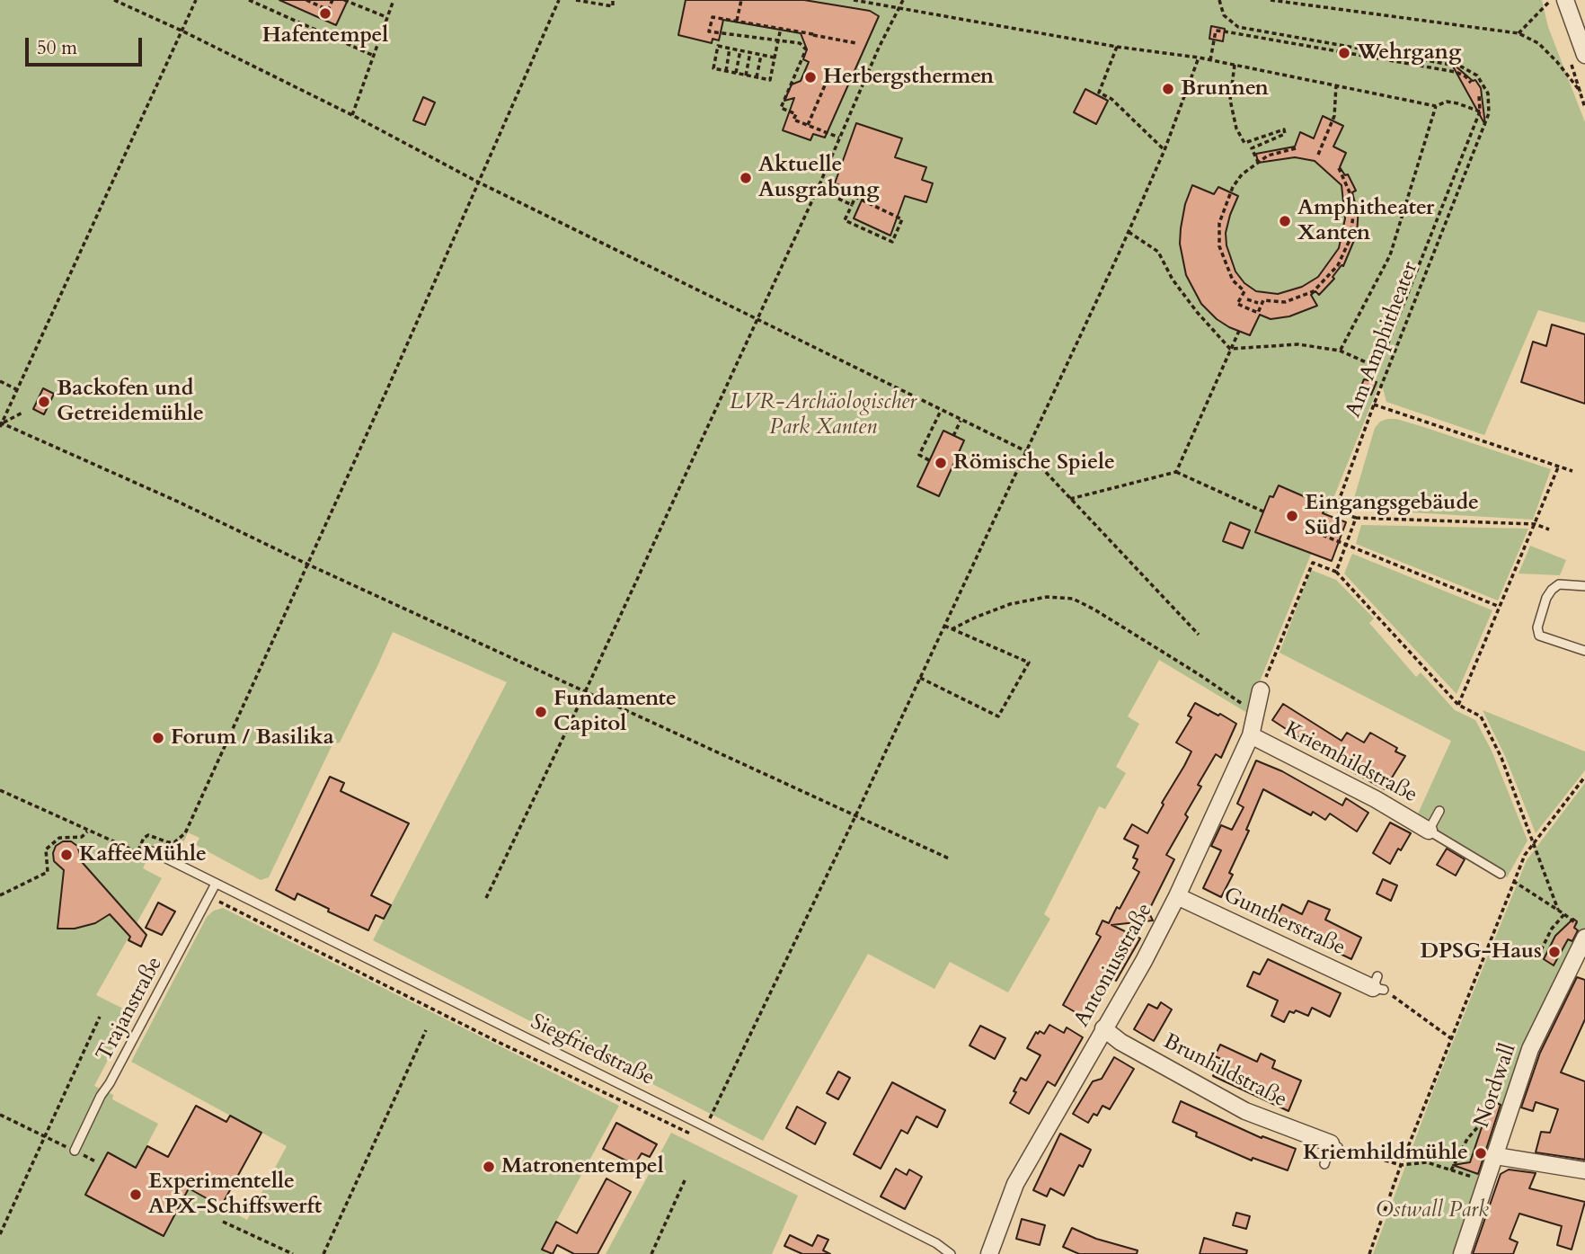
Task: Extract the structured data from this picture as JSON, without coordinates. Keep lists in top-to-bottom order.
{
  "streets": {
    "street": [
      "Kriemhildstraße",
      "Guntherstraße",
      "Antoniusstraße",
      "Brunhildstraße",
      "Nordwall"
    ],
    "lane": ["Trajanstraße", "Siegfriedstraße"],
    "path": ["Am Amphitheater"]
  },
  "crossings": [
    ["Kriemhildstraße", "Antoniusstraße"],
    ["Guntherstraße", "Antoniusstraße"],
    ["Antoniusstraße", "Brunhildstraße"],
    ["Trajanstraße", "Siegfriedstraße"]
  ],
  "parks": ["LVR-Archäologischer Park Xanten", "Ostwall Park"],
  "places": [
    "Hafentempel",
    "Wehrgang",
    "Herbergsthermen",
    "Brunnen",
    "Aktuelle Ausgrabung",
    "Amphitheater Xanten",
    "Backofen und Getreidemühle",
    "Römische Spiele",
    "Eingangsgebäude Süd",
    "Fundamente Capitol",
    "Forum / Basilika",
    "KaffeeMühle",
    "DPSG-Haus",
    "Kriemhildmühle",
    "Matronentempel",
    "Experimentelle APX-Schiffswerft"
  ],
  "scale_bar": "50 m"
}
